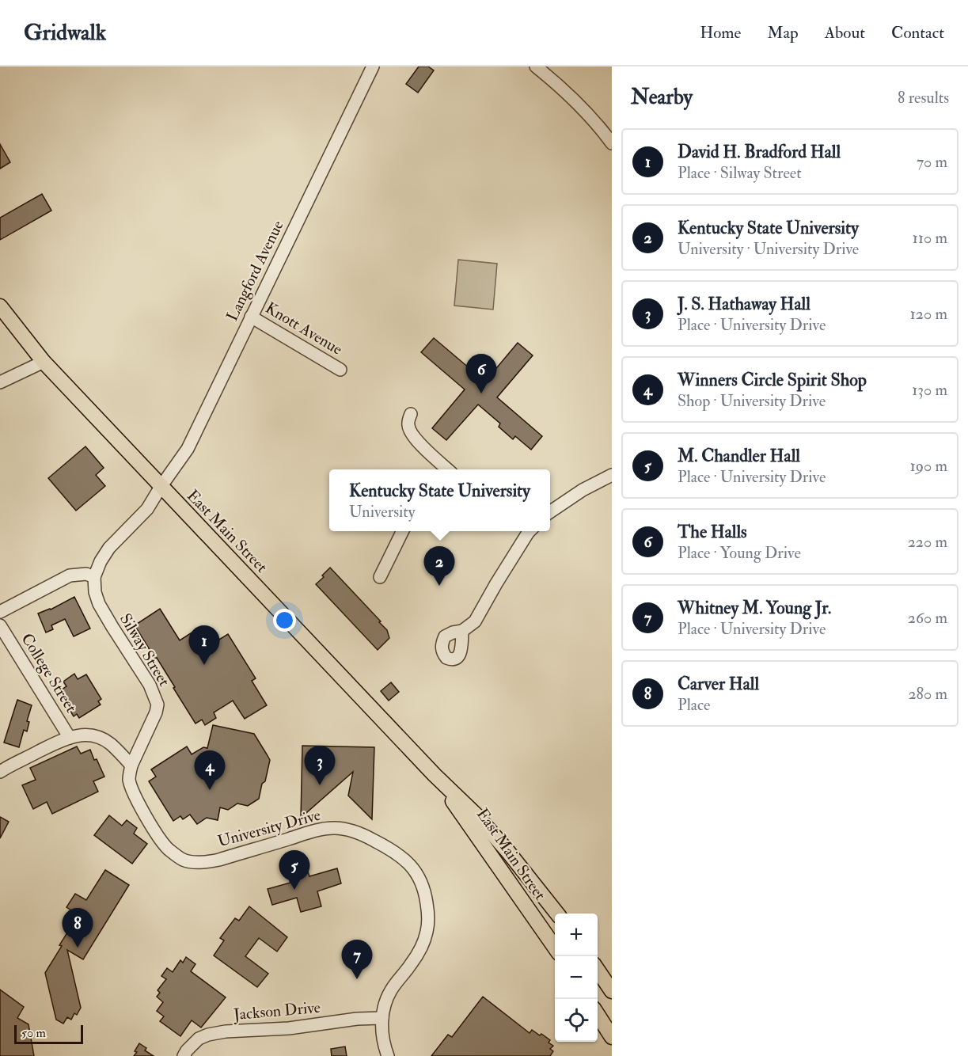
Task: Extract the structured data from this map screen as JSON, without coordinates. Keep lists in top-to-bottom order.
{
  "streets": {
    "main road": ["East Main Street"],
    "street": [
      "Langford Avenue",
      "Knott Avenue",
      "Silway Street",
      "College Street",
      "University Drive",
      "Jackson Drive"
    ]
  },
  "crossings": [
    ["Langford Avenue", "Knott Avenue"],
    ["Langford Avenue", "East Main Street"],
    ["Langford Avenue", "Silway Street"],
    ["Silway Street", "University Drive"],
    ["University Drive", "Jackson Drive"]
  ],
  "scale_bar": "50 m",
  "page": {
    "header": "Gridwalk",
    "nav": [
      "Home",
      "Map",
      "About",
      "Contact"
    ],
    "heading": ["Nearby", "8 results"],
    "list": [
      {
        "mark": "1",
        "name": "David H. Bradford Hall",
        "note": "Place · Silway Street",
        "value": "70 m"
      },
      {
        "mark": "2",
        "name": "Kentucky State University",
        "note": "University · University Drive",
        "value": "110 m"
      },
      {
        "mark": "3",
        "name": "J. S. Hathaway Hall",
        "note": "Place · University Drive",
        "value": "120 m"
      },
      {
        "mark": "4",
        "name": "Winners Circle Spirit Shop",
        "note": "Shop · University Drive",
        "value": "130 m"
      },
      {
        "mark": "5",
        "name": "M. Chandler Hall",
        "note": "Place · University Drive",
        "value": "190 m"
      },
      {
        "mark": "6",
        "name": "The Halls",
        "note": "Place · Young Drive",
        "value": "220 m"
      },
      {
        "mark": "7",
        "name": "Whitney M. Young Jr.",
        "note": "Place · University Drive",
        "value": "260 m"
      },
      {
        "mark": "8",
        "name": "Carver Hall",
        "note": "Place",
        "value": "280 m"
      }
    ],
    "pins": [
      "6",
      "2",
      "1",
      "3",
      "4",
      "5",
      "8",
      "7"
    ],
    "popup": ["Kentucky State University", "University"],
    "map_buttons": ["+", "−"],
    "scale": "50 m"
  }
}
